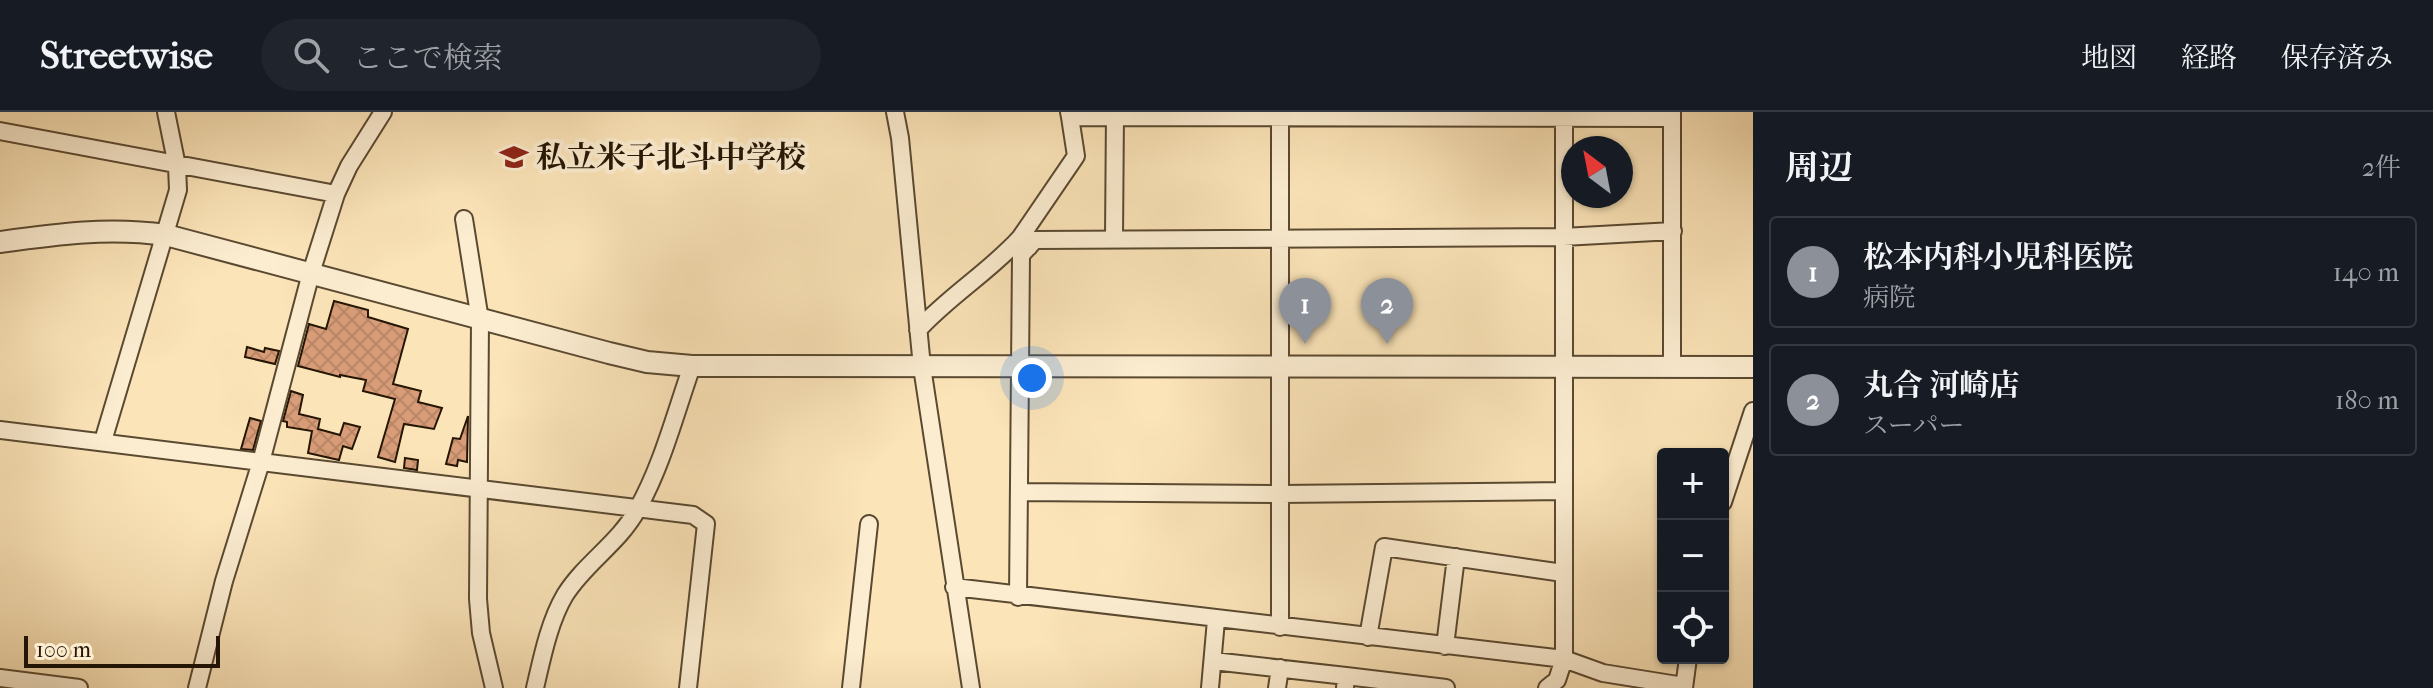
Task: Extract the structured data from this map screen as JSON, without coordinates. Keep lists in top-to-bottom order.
{
  "places": {
    "school or university": ["私立米子北斗中学校"]
  },
  "scale_bar": "100 m",
  "north": "top left",
  "page": {
    "header": "Streetwise",
    "search": "ここで検索",
    "nav": ["地図", "経路", "保存済み"],
    "heading": ["周辺", "2件"],
    "list": [
      {
        "mark": "1",
        "name": "松本内科小児科医院",
        "note": "病院",
        "value": "140 m"
      },
      {
        "mark": "2",
        "name": "丸合 河崎店",
        "note": "スーパー",
        "value": "180 m"
      }
    ],
    "pins": ["1", "2"],
    "map_buttons": ["+", "−"],
    "scale": "100 m"
  }
}
